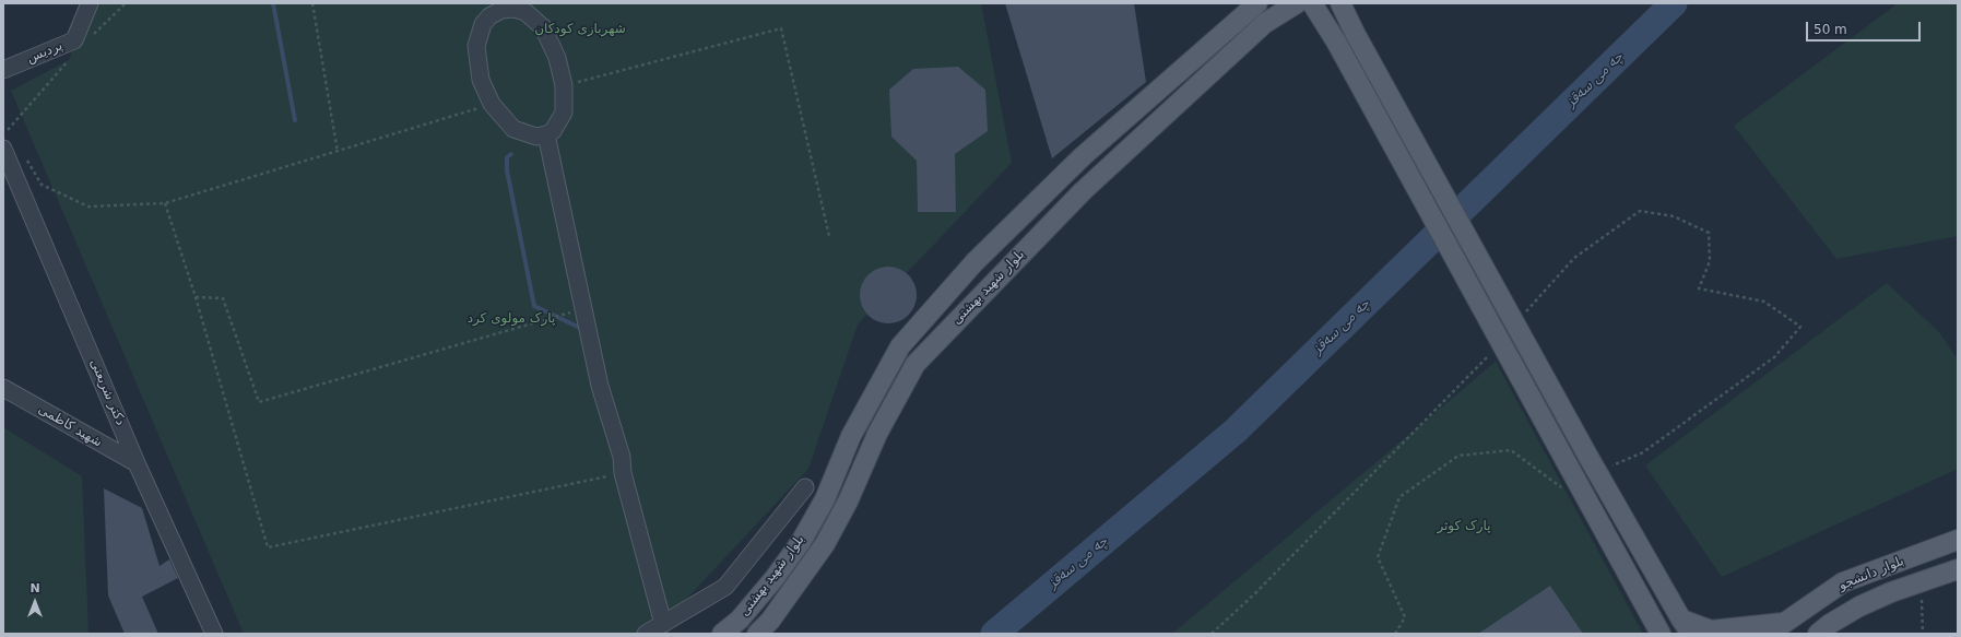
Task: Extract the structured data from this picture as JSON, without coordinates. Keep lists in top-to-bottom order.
{
  "streets": {
    "main road": ["بلوار شهید بهشتی", "بلوار دانشجو"],
    "street": ["پردیس", "دکتر شریعتی", "شهید کاظمی"]
  },
  "crossings": [
    ["دکتر شریعتی", "شهید کاظمی"]
  ],
  "water": ["چە می سەقز"],
  "parks": ["شهربازی کودکان", "پارک مولوی کرد", "پارک کوثر"],
  "scale_bar": "50 m",
  "north": "top"
}
